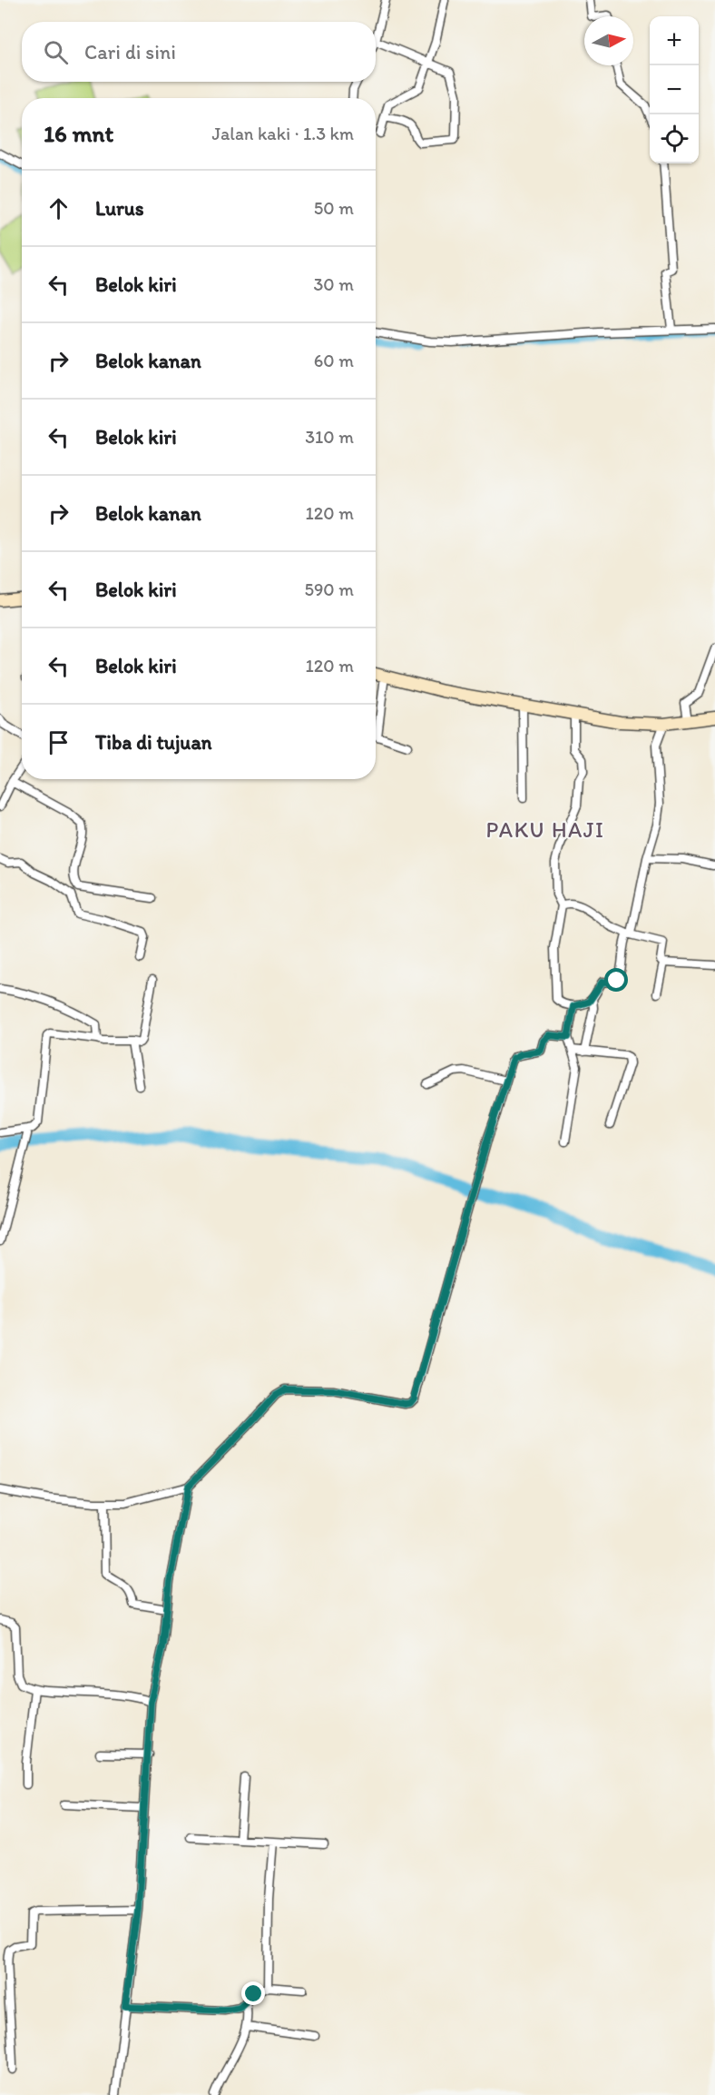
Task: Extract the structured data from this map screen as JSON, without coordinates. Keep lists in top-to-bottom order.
{
  "districts": ["PAKU HAJI"],
  "north": "right",
  "page": {
    "map_buttons": ["+", "−"],
    "search": "Cari di sini",
    "heading": ["16 mnt", "Jalan kaki · 1.3 km"],
    "list": [
      ["Lurus", "50 m"],
      ["Belok kiri", "30 m"],
      ["Belok kanan", "60 m"],
      ["Belok kiri", "310 m"],
      ["Belok kanan", "120 m"],
      ["Belok kiri", "590 m"],
      ["Belok kiri", "120 m"],
      "Tiba di tujuan"
    ]
  }
}
